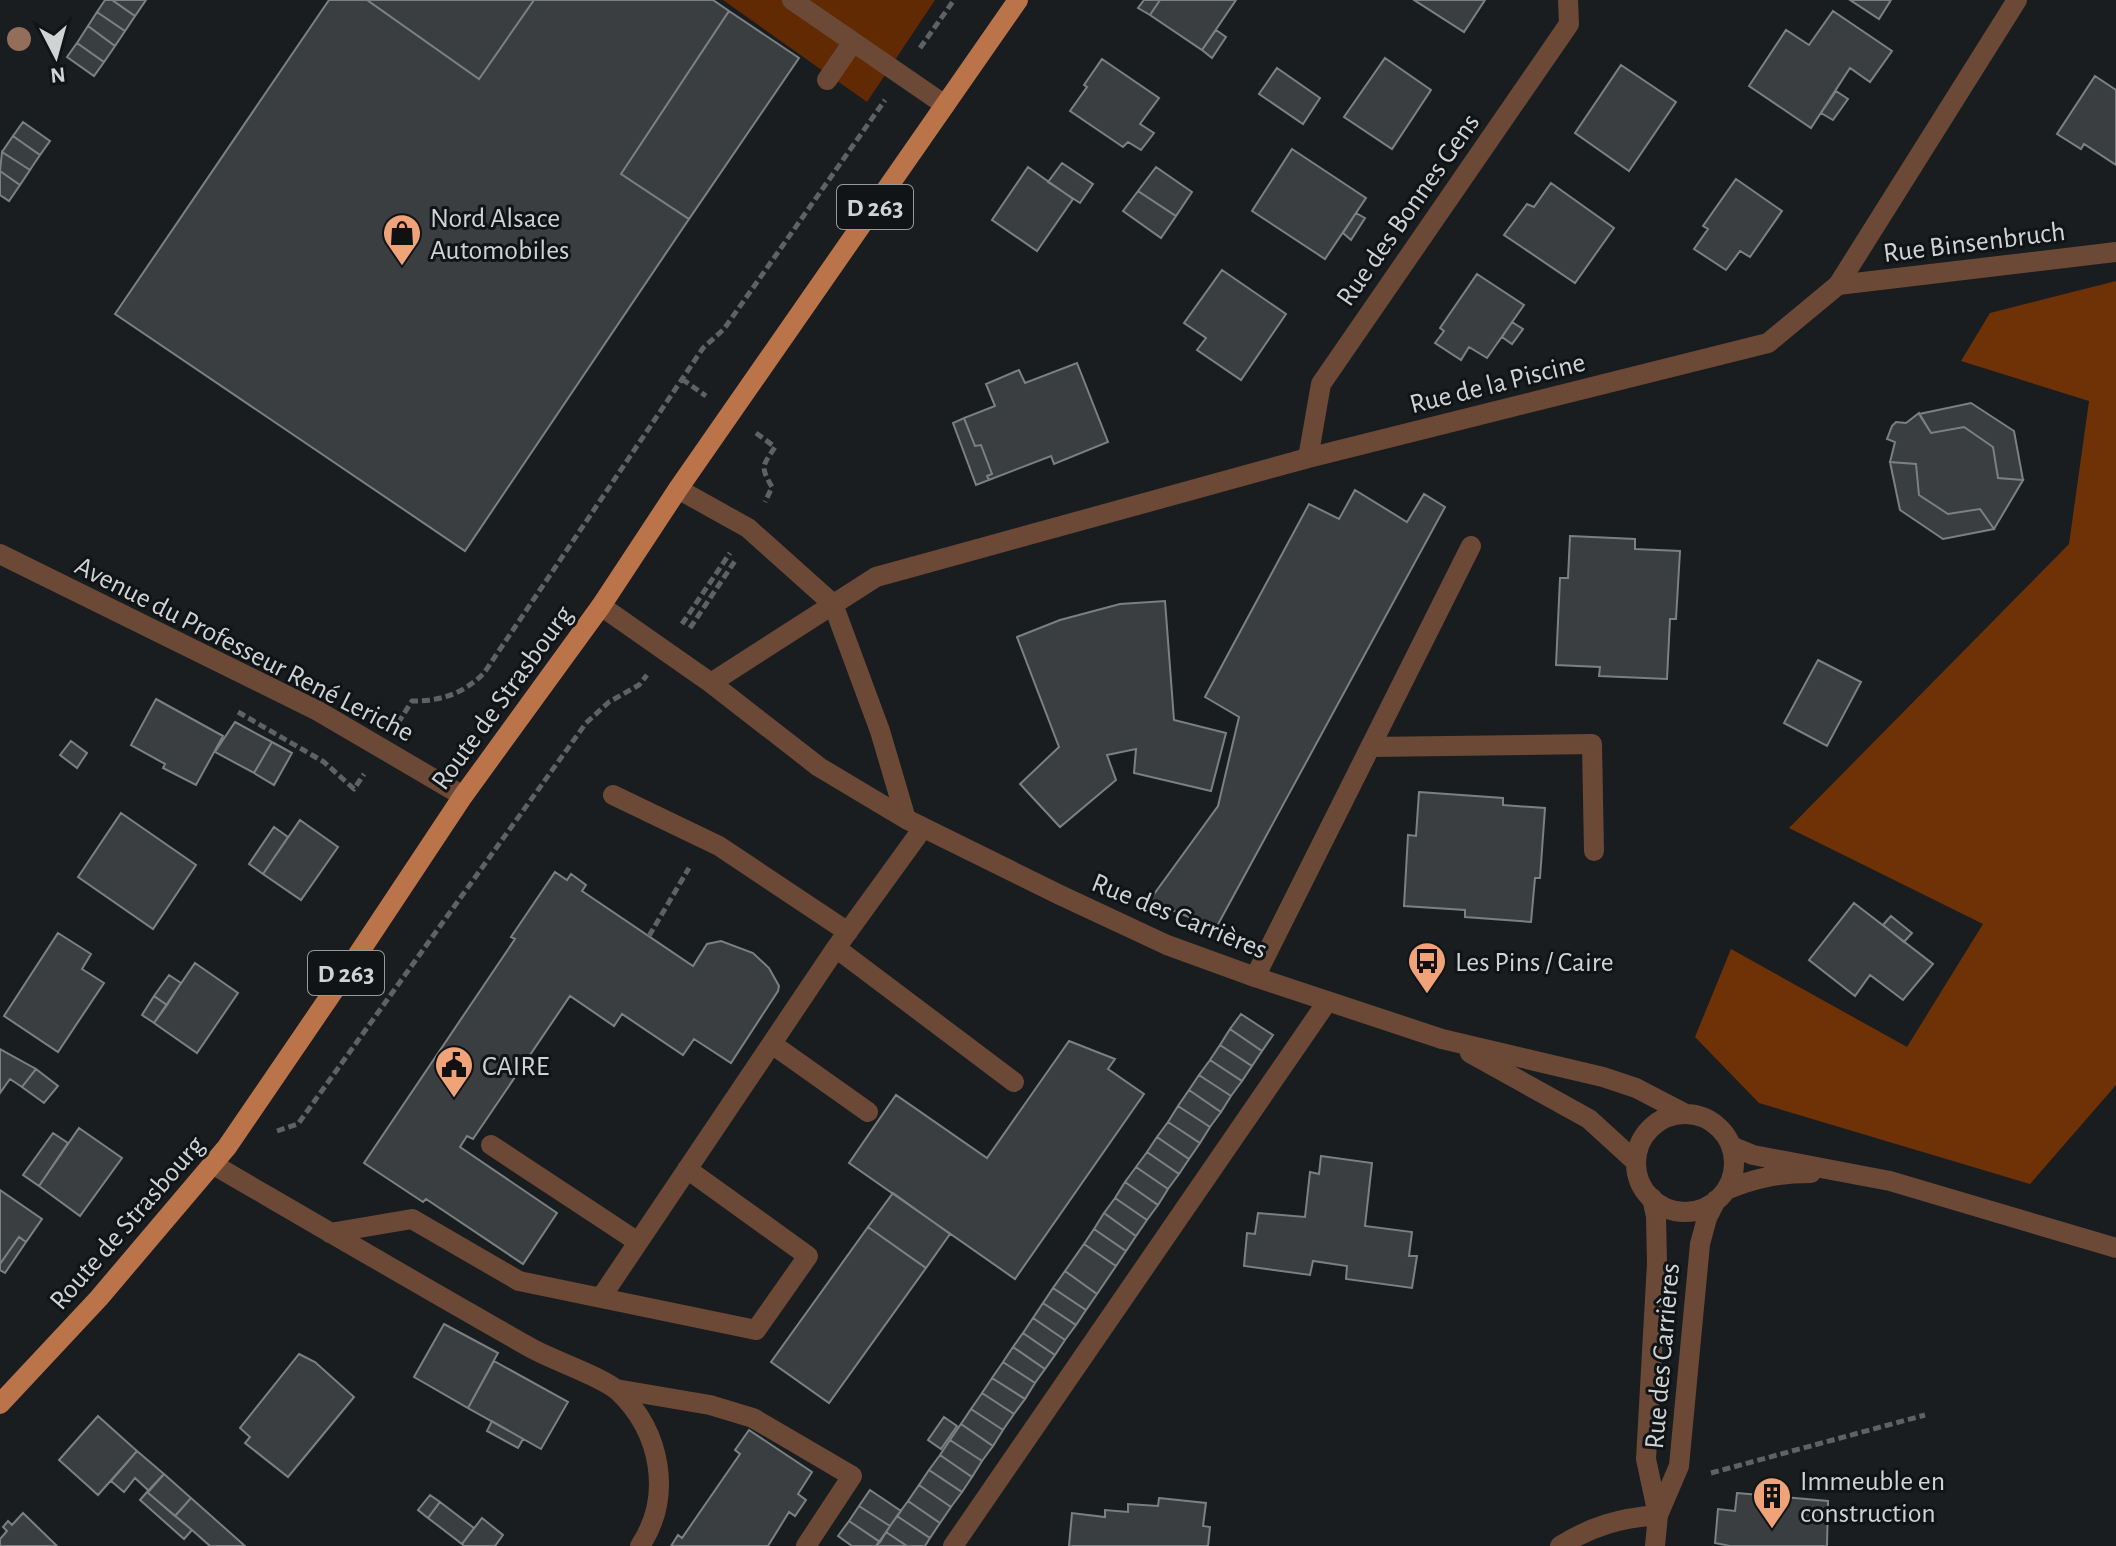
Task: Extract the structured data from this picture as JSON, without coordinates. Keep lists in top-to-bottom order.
{
  "streets": {
    "main road": ["D 263", "Route de Strasbourg"],
    "street": [
      "Rue des Bonnes Gens",
      "Rue Binsenbruch",
      "Rue de la Piscine",
      "Avenue du Professeur René Leriche",
      "Rue des Carrières"
    ]
  },
  "crossings": [
    ["Rue des Bonnes Gens", "Rue de la Piscine"],
    ["Rue Binsenbruch", "Rue de la Piscine"],
    ["Rue de la Piscine", "Rue des Carrières"],
    ["Avenue du Professeur René Leriche", "Route de Strasbourg"],
    ["Route de Strasbourg", "Rue des Carrières"]
  ],
  "places": {
    "shop": ["Nord Alsace Automobiles"],
    "bus stop": ["Les Pins / Caire"],
    "public building": ["CAIRE"],
    "building": ["Immeuble en construction"]
  },
  "north": "bottom"
}
